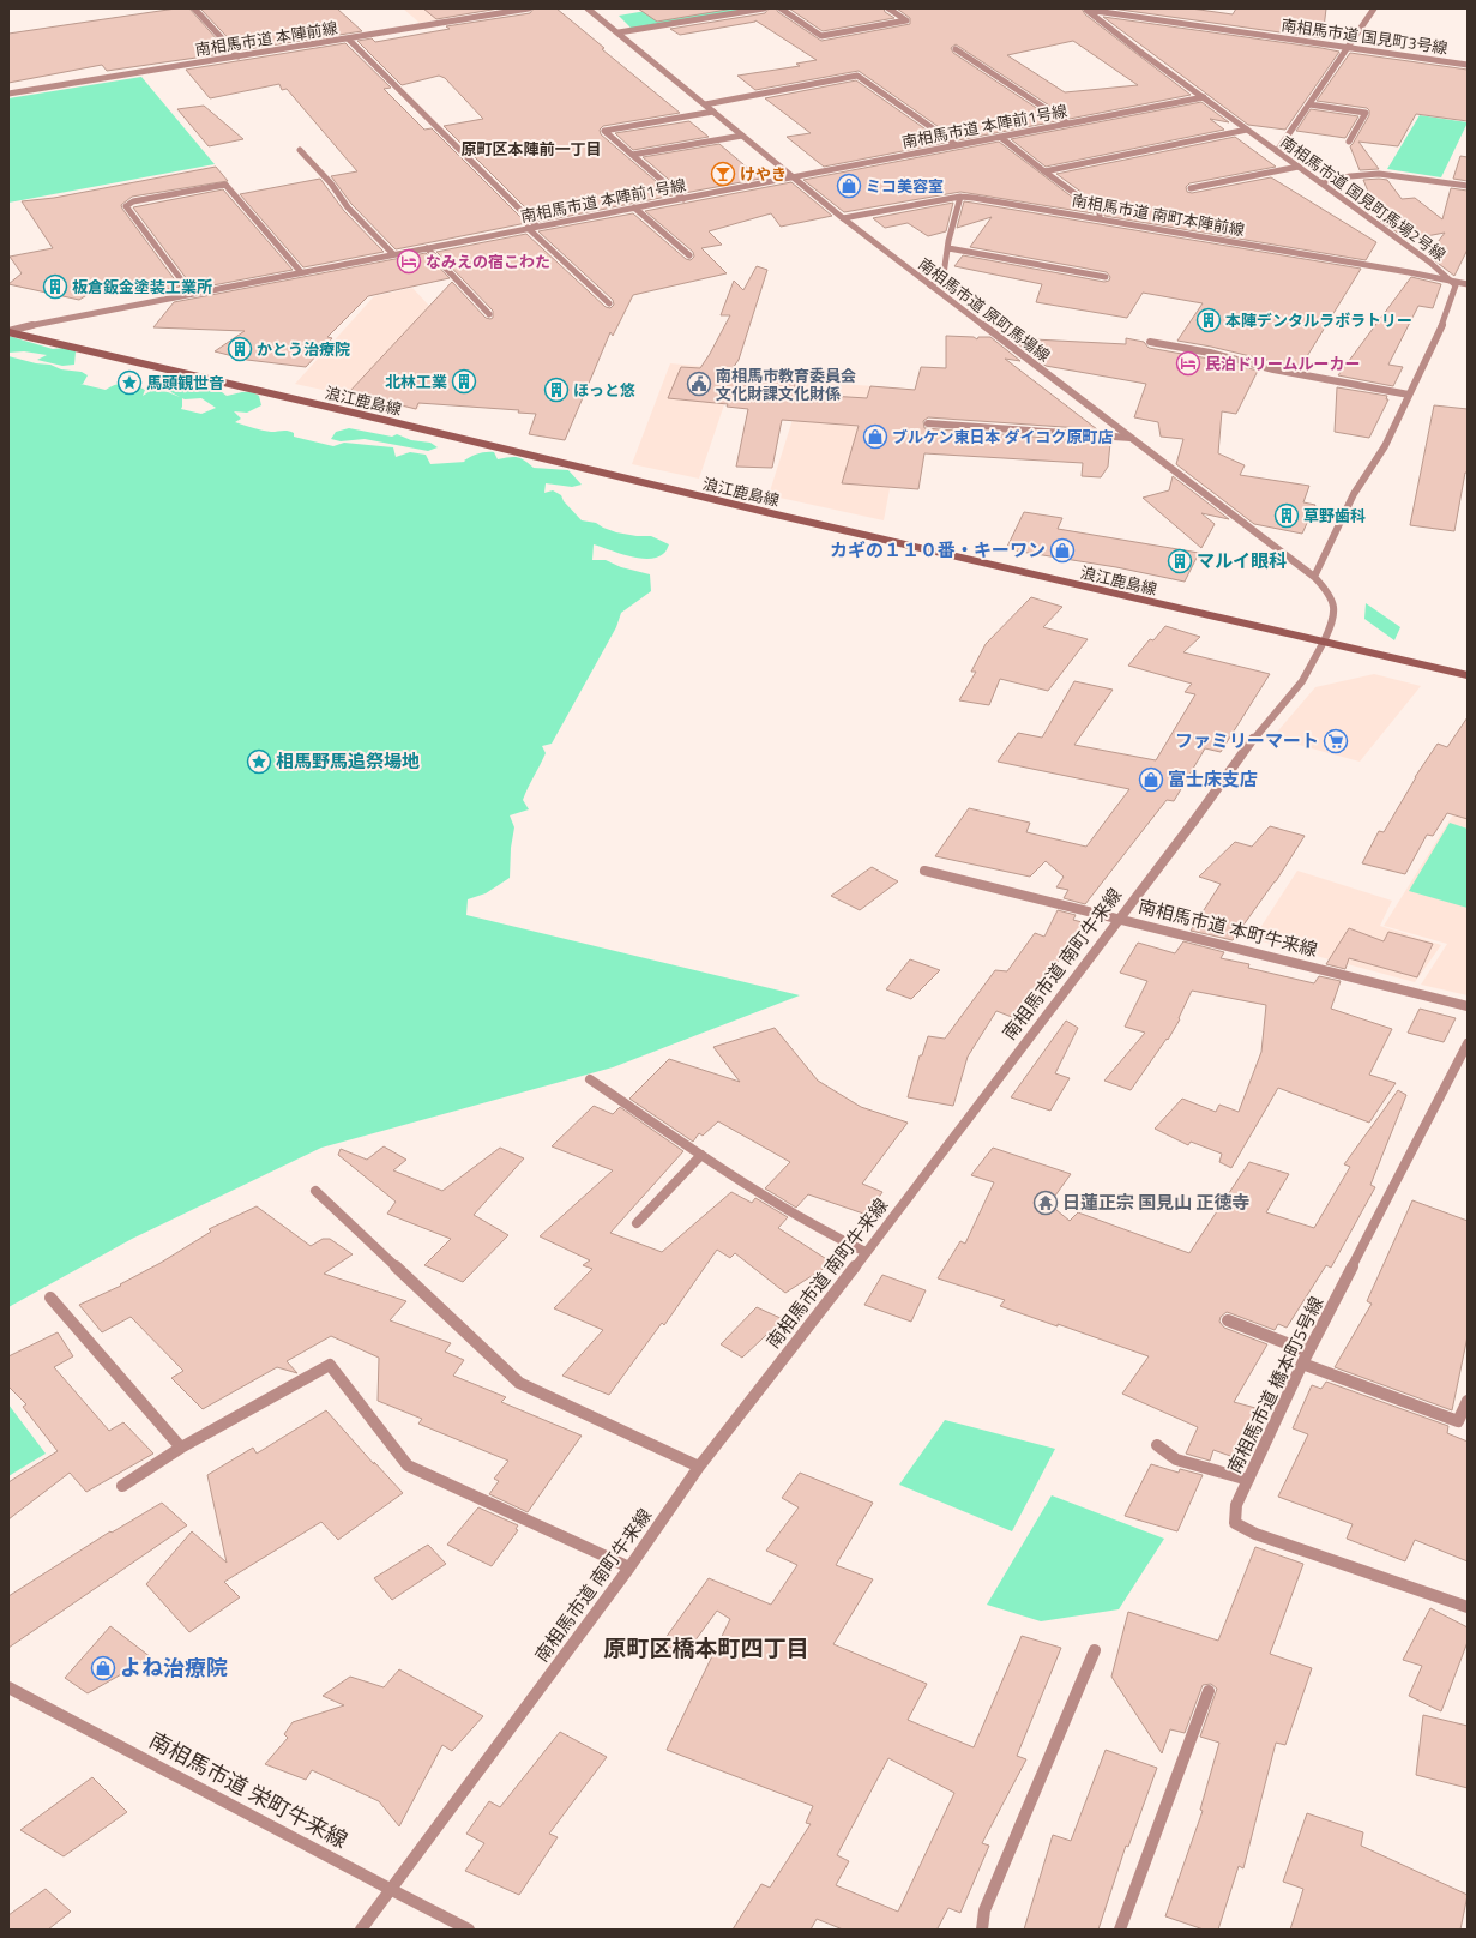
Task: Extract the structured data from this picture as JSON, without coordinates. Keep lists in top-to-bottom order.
{
  "streets": {
    "main road": ["浪江鹿島線"],
    "street": [
      "南相馬市道 国見町3号線",
      "南相馬市道 本陣前線",
      "南相馬市道 本陣前1号線",
      "南相馬市道 国見町馬場2号線",
      "南相馬市道 南町本陣前線",
      "南相馬市道 原町馬場線",
      "南相馬市道 本町牛来線",
      "南相馬市道 南町牛来線",
      "南相馬市道 橋本町5号線",
      "南相馬市道 栄町牛来線"
    ]
  },
  "crossings": [
    ["南相馬市道 国見町3号線", "南相馬市道 国見町馬場2号線"],
    ["南相馬市道 本陣前1号線", "南相馬市道 国見町馬場2号線"],
    ["南相馬市道 本陣前1号線", "南相馬市道 原町馬場線"],
    ["南相馬市道 本陣前1号線", "浪江鹿島線"],
    ["南相馬市道 国見町馬場2号線", "南相馬市道 南町本陣前線"],
    ["南相馬市道 国見町馬場2号線", "南相馬市道 原町馬場線"],
    ["南相馬市道 南町本陣前線", "南相馬市道 原町馬場線"],
    ["南相馬市道 原町馬場線", "浪江鹿島線"],
    ["南相馬市道 原町馬場線", "南相馬市道 南町牛来線"],
    ["浪江鹿島線", "南相馬市道 南町牛来線"],
    ["南相馬市道 本町牛来線", "南相馬市道 南町牛来線"],
    ["南相馬市道 南町牛来線", "南相馬市道 栄町牛来線"]
  ],
  "districts": ["原町区本陣前一丁目", "原町区橋本町四丁目"],
  "places": {
    "bar": ["けやき"],
    "shop": [
      "ミコ美容室",
      "ブルケン東日本 ダイコク原町店",
      "カギの１１０番・キーワン",
      "富士床支店",
      "よね治療院"
    ],
    "hotel": ["なみえの宿こわた", "民泊ドリームルーカー"],
    "building": [
      "板倉鈑金塗装工業所",
      "本陣デンタルラボラトリー",
      "かとう治療院",
      "北林工業",
      "ほっと悠",
      "草野歯科",
      "マルイ眼科"
    ],
    "place": ["馬頭観世音", "相馬野馬追祭場地"],
    "public building": ["南相馬市教育委員会 文化財課文化財係"],
    "supermarket": ["ファミリーマート"],
    "temple": ["日蓮正宗 国見山 正徳寺"]
  }
}
